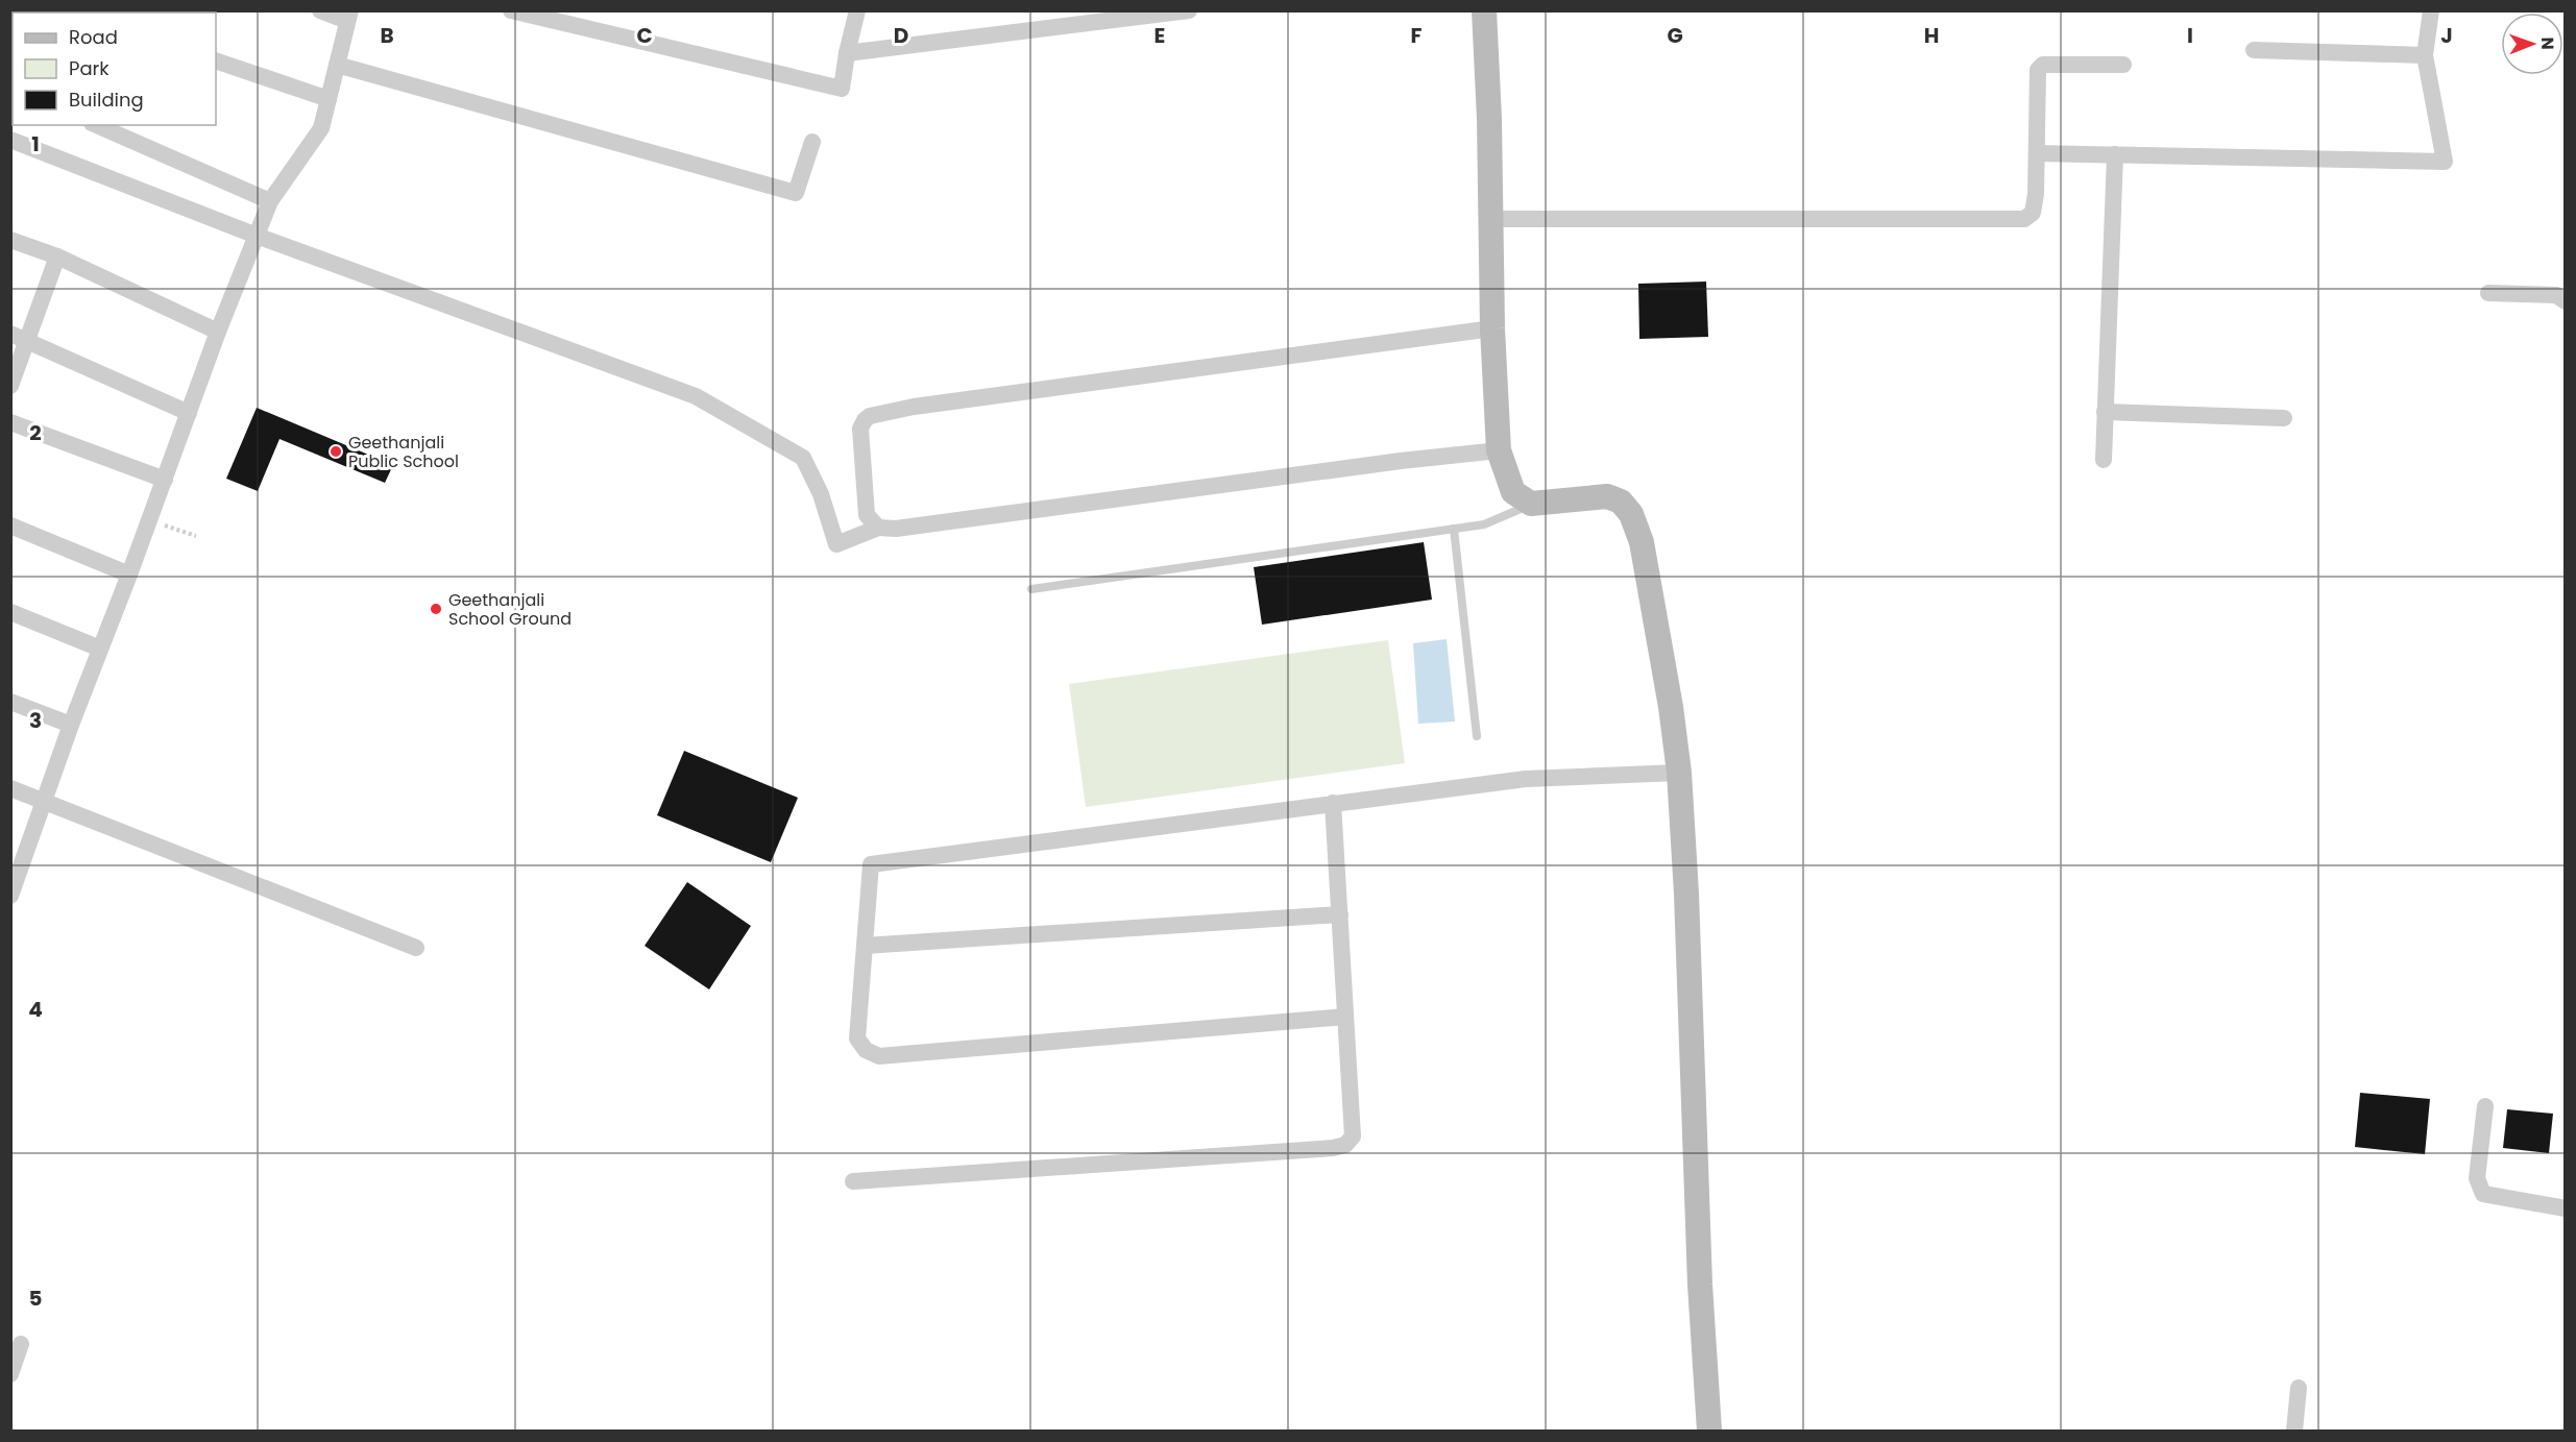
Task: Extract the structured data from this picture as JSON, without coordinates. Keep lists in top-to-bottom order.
{
  "places": ["Geethanjali Public School", "Geethanjali School Ground"],
  "legend": ["Road", "Park", "Building"],
  "north": "right",
  "grid": {
    "columns": [
      "B",
      "C",
      "D",
      "E",
      "F",
      "G",
      "H",
      "I",
      "J"
    ],
    "rows": [
      "1",
      "2",
      "3",
      "4",
      "5"
    ]
  }
}
